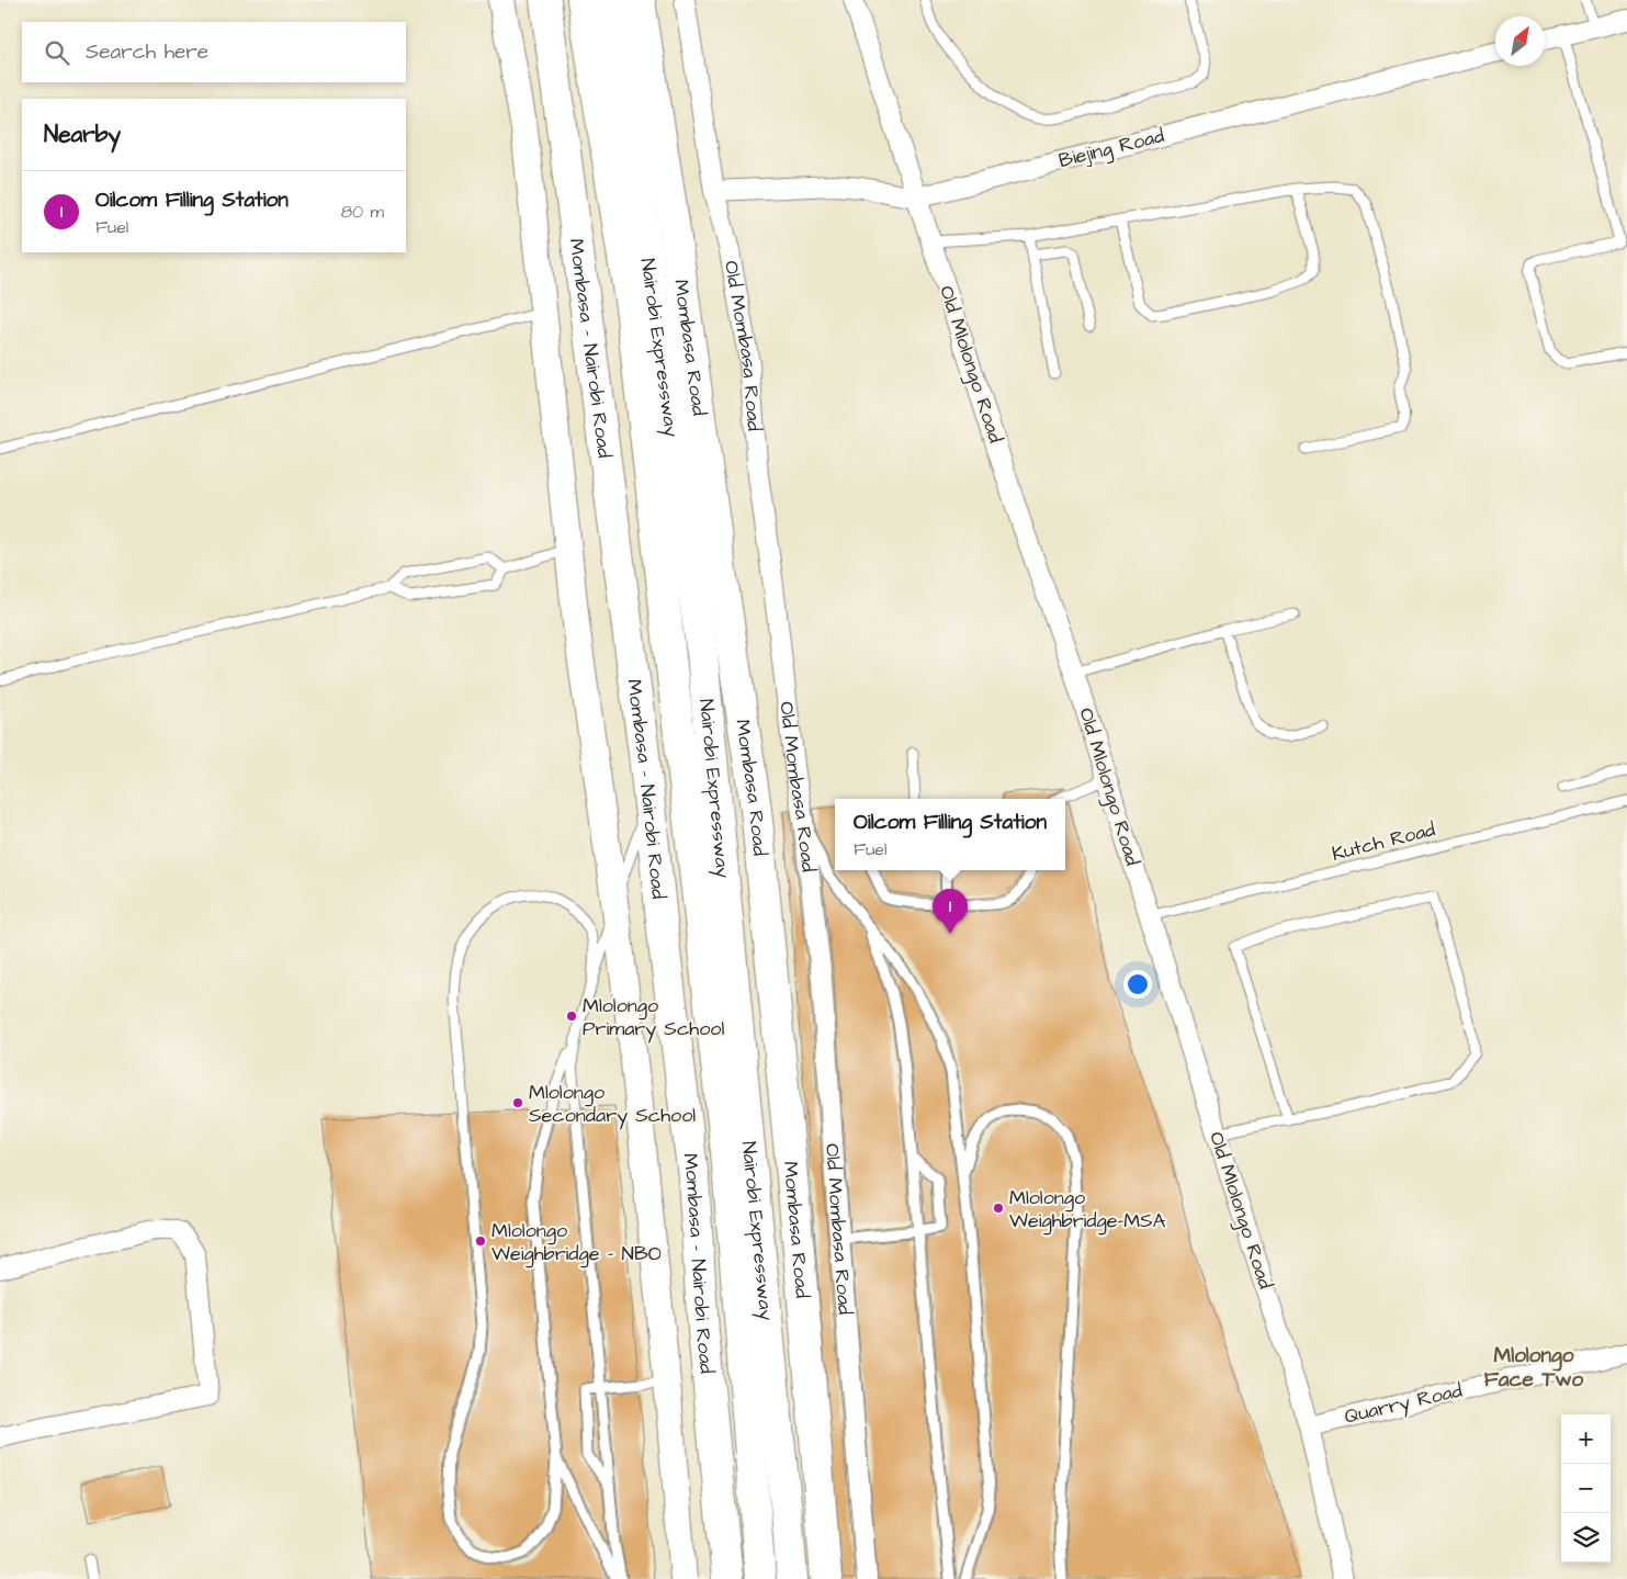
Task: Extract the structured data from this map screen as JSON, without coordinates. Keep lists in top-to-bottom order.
{
  "streets": {
    "highway": ["Nairobi Expressway", "Mombasa Road", "Mombasa - Nairobi Road"],
    "street": [
      "Biejing Road",
      "Old Mombasa Road",
      "Old Mlolongo Road",
      "Quarry Road"
    ],
    "lane": ["Kutch Road"]
  },
  "crossings": [
    ["Biejing Road", "Old Mombasa Road"],
    ["Biejing Road", "Old Mlolongo Road"],
    ["Old Mlolongo Road", "Kutch Road"],
    ["Old Mlolongo Road", "Quarry Road"]
  ],
  "districts": ["Mlolongo Face Two"],
  "places": [
    "Mlolongo Primary School",
    "Mlolongo Secondary School",
    "Mlolongo Weighbridge-MSA",
    "Mlolongo Weighbridge - NBO"
  ],
  "north": "top right",
  "page": {
    "search": "Search here",
    "heading": "Nearby",
    "list": [
      {
        "mark": "1",
        "name": "Oilcom Filling Station",
        "note": "Fuel",
        "value": "80 m"
      }
    ],
    "popup": ["Oilcom Filling Station", "Fuel"],
    "pins": "1",
    "map_buttons": ["+", "−"]
  }
}
